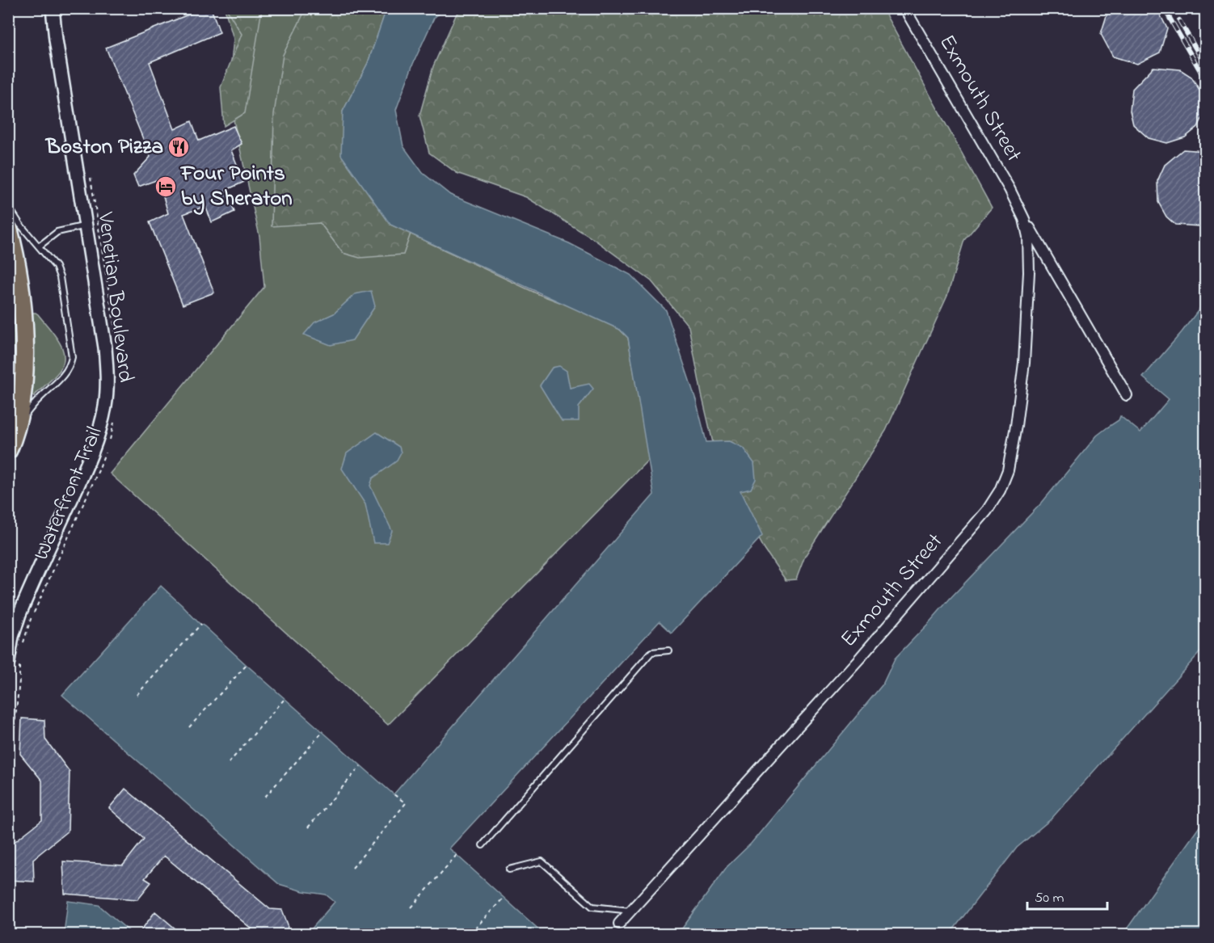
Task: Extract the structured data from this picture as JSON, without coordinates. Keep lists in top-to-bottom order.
{
  "streets": {
    "street": ["Exmouth Street", "Venetian Boulevard"],
    "path": ["Waterfront Trail"]
  },
  "places": {
    "restaurant": ["Boston Pizza"],
    "hotel": ["Four Points by Sheraton"]
  },
  "scale_bar": "50 m"
}
